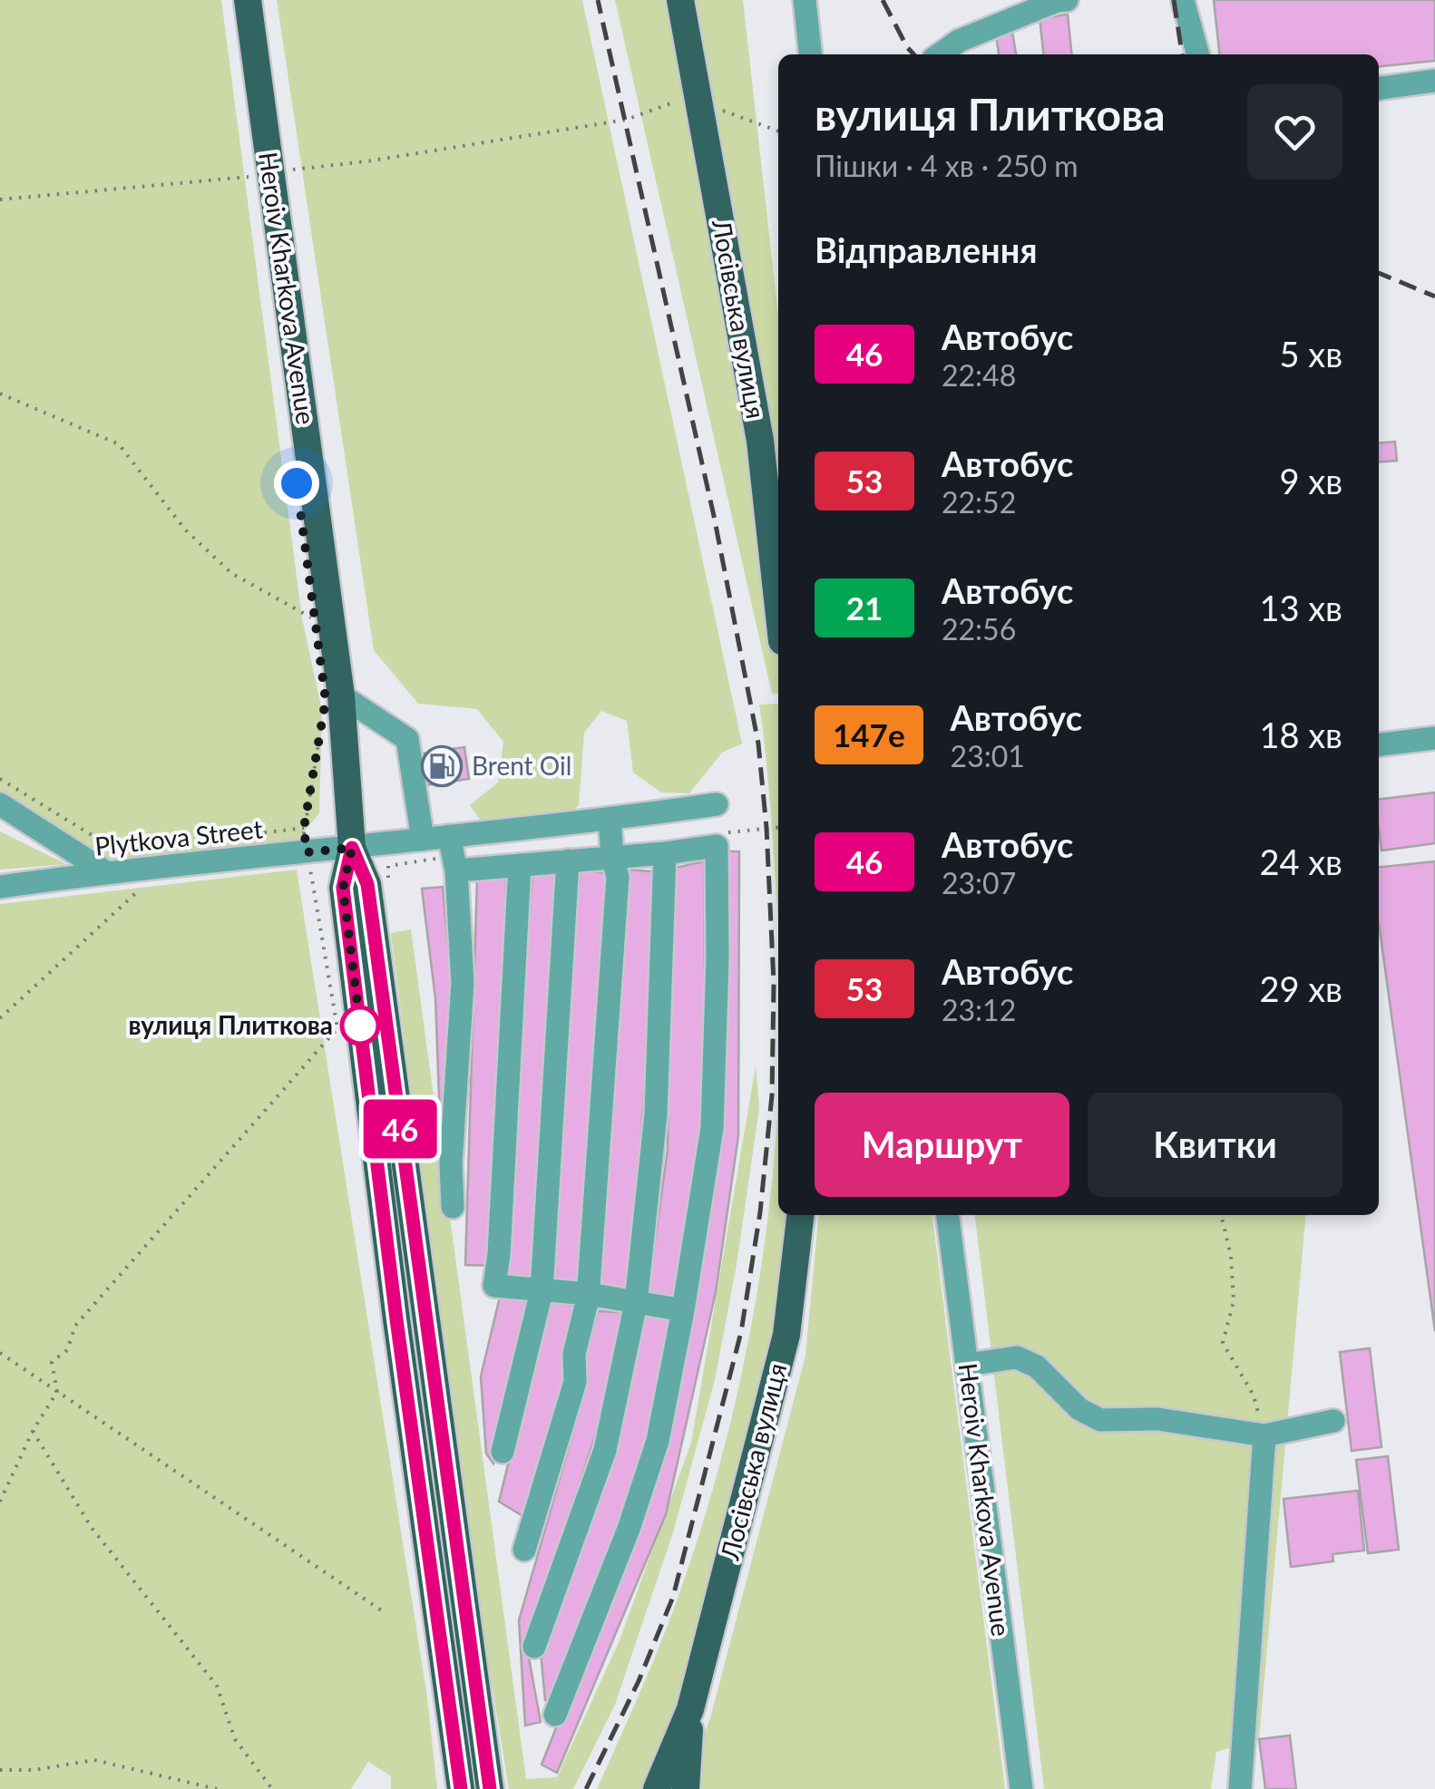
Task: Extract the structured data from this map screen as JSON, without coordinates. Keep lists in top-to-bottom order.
{
  "streets": {
    "main road": ["Heroiv Kharkova Avenue", "Лосівська вулиця"],
    "street": ["Plytkova Street"]
  },
  "crossings": [
    ["Heroiv Kharkova Avenue", "Plytkova Street"]
  ],
  "places": {
    "fuel station": ["Brent Oil"],
    "other": ["вулиця Плиткова"]
  },
  "lines": ["bus line 46"],
  "page": {
    "on_map": "46",
    "heading": [
      ["вулиця Плиткова", "Пішки · 4 хв · 250 m"],
      "Відправлення"
    ],
    "list": [
      {
        "mark": "46",
        "name": "Автобус",
        "note": "22:48",
        "value": "5 хв"
      },
      {
        "mark": "53",
        "name": "Автобус",
        "note": "22:52",
        "value": "9 хв"
      },
      {
        "mark": "21",
        "name": "Автобус",
        "note": "22:56",
        "value": "13 хв"
      },
      {
        "mark": "147е",
        "name": "Автобус",
        "note": "23:01",
        "value": "18 хв"
      },
      {
        "mark": "46",
        "name": "Автобус",
        "note": "23:07",
        "value": "24 хв"
      },
      {
        "mark": "53",
        "name": "Автобус",
        "note": "23:12",
        "value": "29 хв"
      }
    ],
    "buttons": ["Маршрут", "Квитки"]
  }
}
